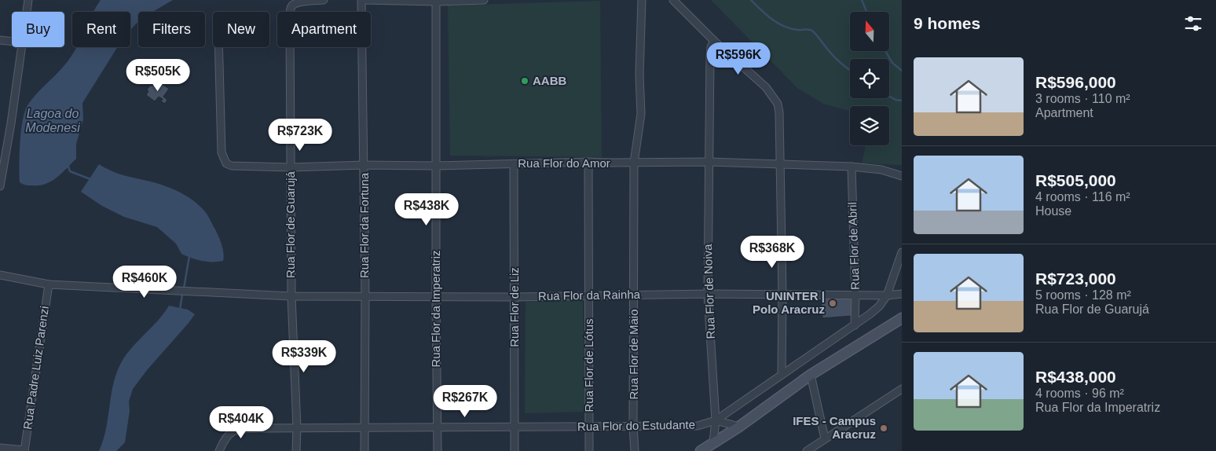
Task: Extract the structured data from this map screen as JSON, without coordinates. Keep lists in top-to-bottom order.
{
  "streets": {
    "street": [
      "Rua Flor do Amor",
      "Rua Flor de Guarujá",
      "Rua Flor da Fortuna",
      "Rua Flor de Abril",
      "Rua Flor de Noiva",
      "Rua Flor da Rainha",
      "Rua Flor de Liz",
      "Rua Flor da Imperatriz",
      "Rua Flor de Maio",
      "Rua Flor de Lótus",
      "Rua Padre Luiz Parenzi",
      "Rua Flor do Estudante"
    ]
  },
  "crossings": [
    ["Rua Flor do Amor", "Rua Flor de Guarujá"],
    ["Rua Flor do Amor", "Rua Flor da Fortuna"],
    ["Rua Flor do Amor", "Rua Flor de Abril"],
    ["Rua Flor do Amor", "Rua Flor de Noiva"],
    ["Rua Flor do Amor", "Rua Flor de Liz"],
    ["Rua Flor do Amor", "Rua Flor da Imperatriz"],
    ["Rua Flor do Amor", "Rua Flor de Maio"],
    ["Rua Flor do Amor", "Rua Flor de Lótus"],
    ["Rua Flor de Guarujá", "Rua Flor da Rainha"],
    ["Rua Flor de Guarujá", "Rua Flor do Estudante"],
    ["Rua Flor da Fortuna", "Rua Flor da Rainha"],
    ["Rua Flor da Fortuna", "Rua Flor do Estudante"],
    ["Rua Flor de Abril", "Rua Flor da Rainha"],
    ["Rua Flor de Abril", "Rua Flor do Estudante"],
    ["Rua Flor de Noiva", "Rua Flor da Rainha"],
    ["Rua Flor de Noiva", "Rua Flor do Estudante"],
    ["Rua Flor da Rainha", "Rua Flor de Liz"],
    ["Rua Flor da Rainha", "Rua Flor da Imperatriz"],
    ["Rua Flor da Rainha", "Rua Flor de Maio"],
    ["Rua Flor da Rainha", "Rua Flor de Lótus"],
    ["Rua Flor da Rainha", "Rua Padre Luiz Parenzi"],
    ["Rua Flor da Rainha", "Rua Flor do Estudante"],
    ["Rua Flor de Liz", "Rua Flor do Estudante"],
    ["Rua Flor da Imperatriz", "Rua Flor do Estudante"],
    ["Rua Flor de Maio", "Rua Flor do Estudante"],
    ["Rua Flor de Lótus", "Rua Flor do Estudante"]
  ],
  "water": ["Lagoa do Modenesi"],
  "places": ["AABB", "UNINTER | Polo Aracruz", "IFES - Campus Aracruz"],
  "north": "top",
  "page": {
    "heading": "9 homes",
    "chip": [
      "Buy",
      "Rent",
      "Filters",
      "New",
      "Apartment"
    ],
    "price": [
      "R$596K",
      "R$505K",
      "R$723K",
      "R$438K",
      "R$368K",
      "R$460K",
      "R$339K",
      "R$267K",
      "R$404K"
    ],
    "list": [
      {
        "name": "R$596,000",
        "note": "3 rooms · 110 m² · Apartment"
      },
      {
        "name": "R$505,000",
        "note": "4 rooms · 116 m² · House"
      },
      {
        "name": "R$723,000",
        "note": "5 rooms · 128 m² · Rua Flor de Guarujá"
      },
      {
        "name": "R$438,000",
        "note": "4 rooms · 96 m² · Rua Flor da Imperatriz"
      }
    ]
  }
}
